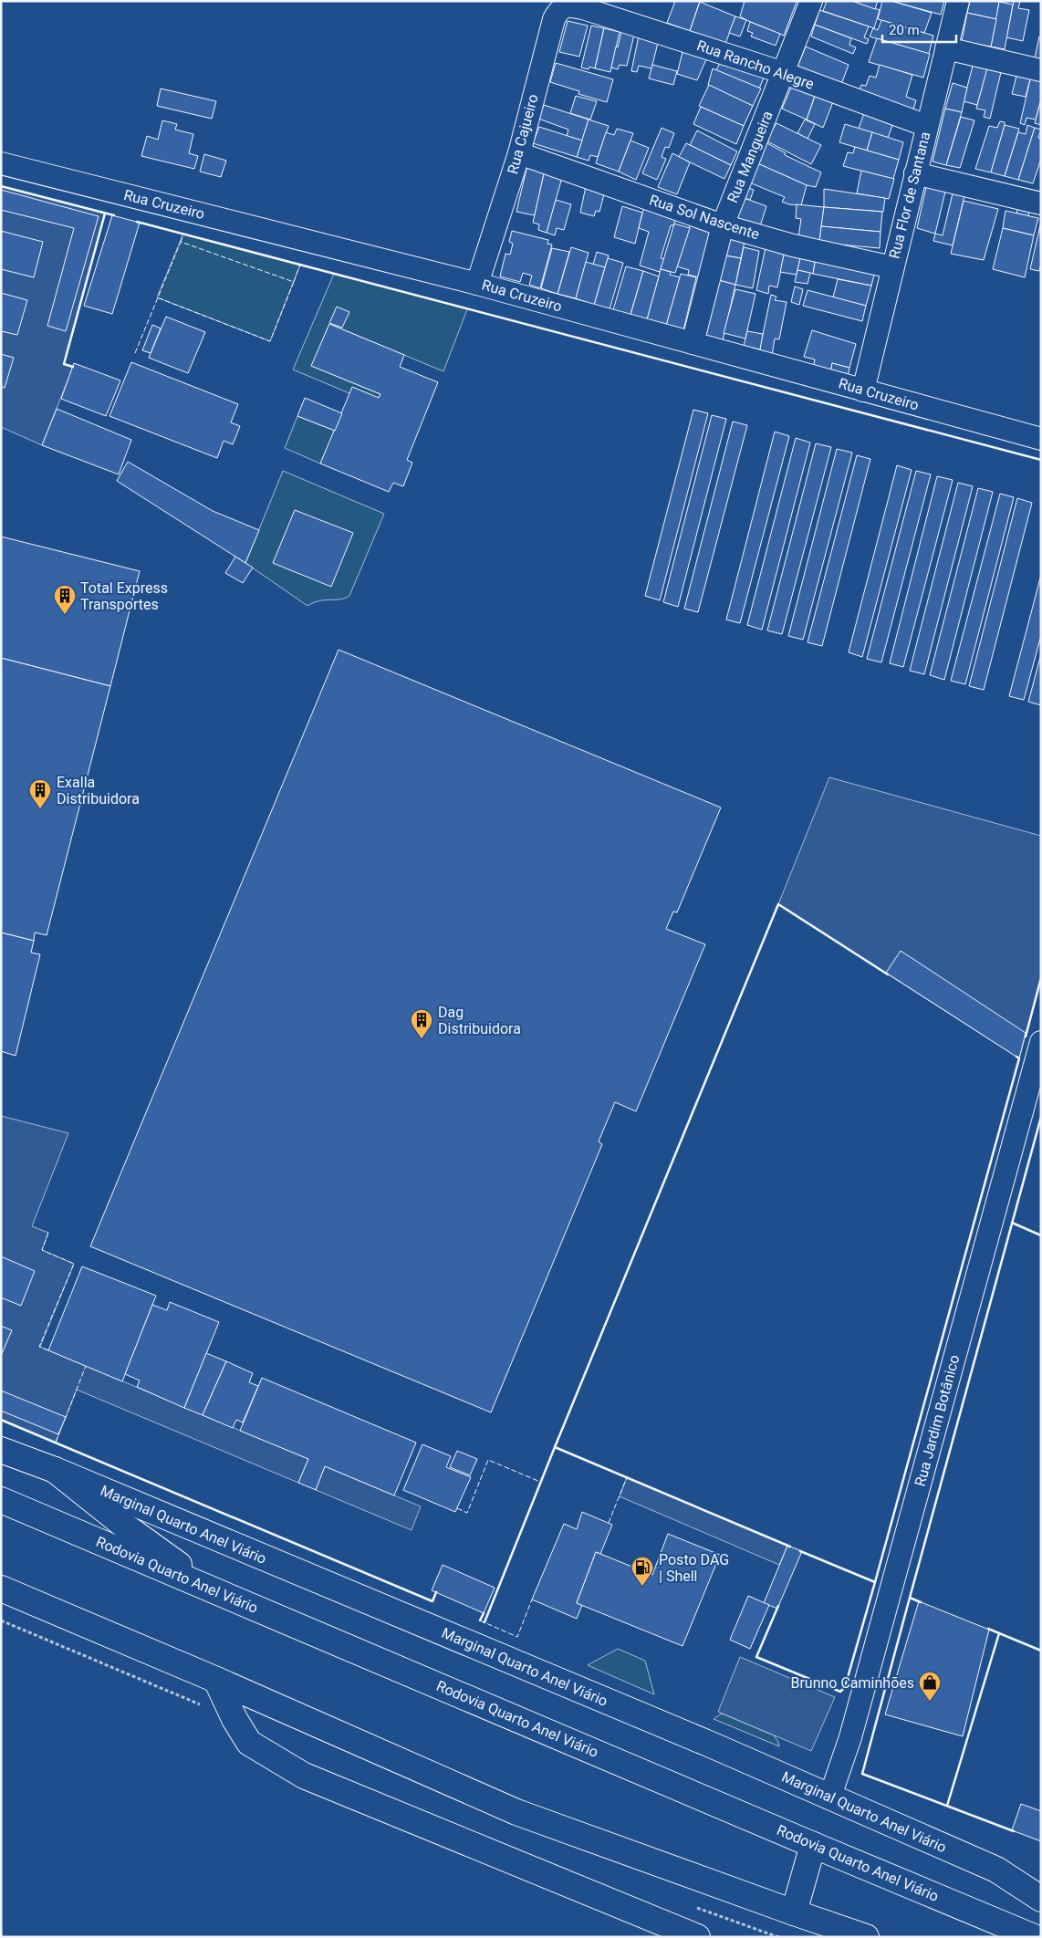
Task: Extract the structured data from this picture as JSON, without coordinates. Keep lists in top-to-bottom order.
{
  "streets": {
    "main road": ["Marginal Quarto Anel Viário", "Rodovia Quarto Anel Viário"],
    "street": [
      "Rua Rancho Alegre",
      "Rua Cajueiro",
      "Rua Mangueira",
      "Rua Flor de Santana",
      "Rua Cruzeiro",
      "Rua Sol Nascente",
      "Rua Jardim Botânico"
    ]
  },
  "crossings": [
    ["Rua Rancho Alegre", "Rua Cajueiro"],
    ["Rua Rancho Alegre", "Rua Mangueira"],
    ["Rua Rancho Alegre", "Rua Flor de Santana"],
    ["Rua Cajueiro", "Rua Cruzeiro"],
    ["Rua Cajueiro", "Rua Sol Nascente"],
    ["Rua Mangueira", "Rua Cruzeiro"],
    ["Rua Mangueira", "Rua Sol Nascente"],
    ["Rua Flor de Santana", "Rua Cruzeiro"],
    ["Rua Flor de Santana", "Rua Sol Nascente"],
    ["Rua Jardim Botânico", "Marginal Quarto Anel Viário"]
  ],
  "places": {
    "building": ["Total Express Transportes", "Exalla Distribuidora", "Dag Distribuidora"],
    "fuel station": ["Posto DAG | Shell"],
    "shop": ["Brunno Caminhões"]
  },
  "scale_bar": "20 m"
}
